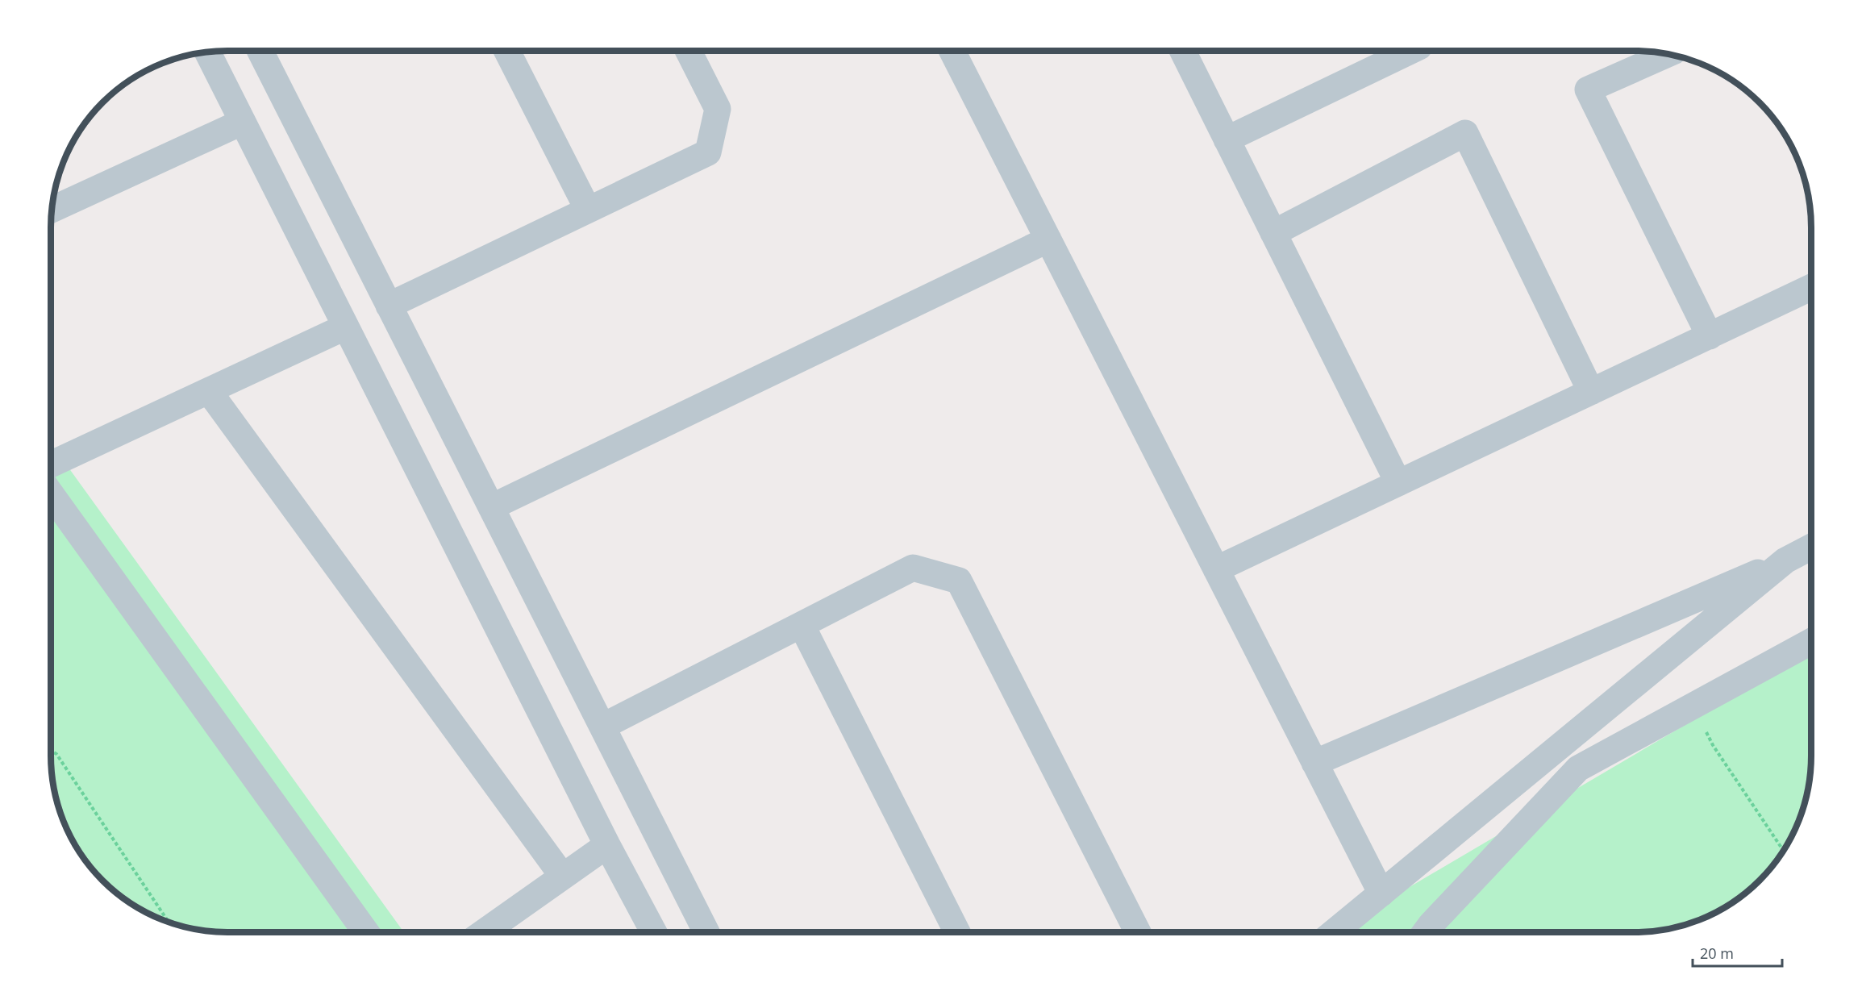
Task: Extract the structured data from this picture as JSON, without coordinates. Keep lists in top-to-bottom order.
{
  "scale_bar": "20 m"
}
